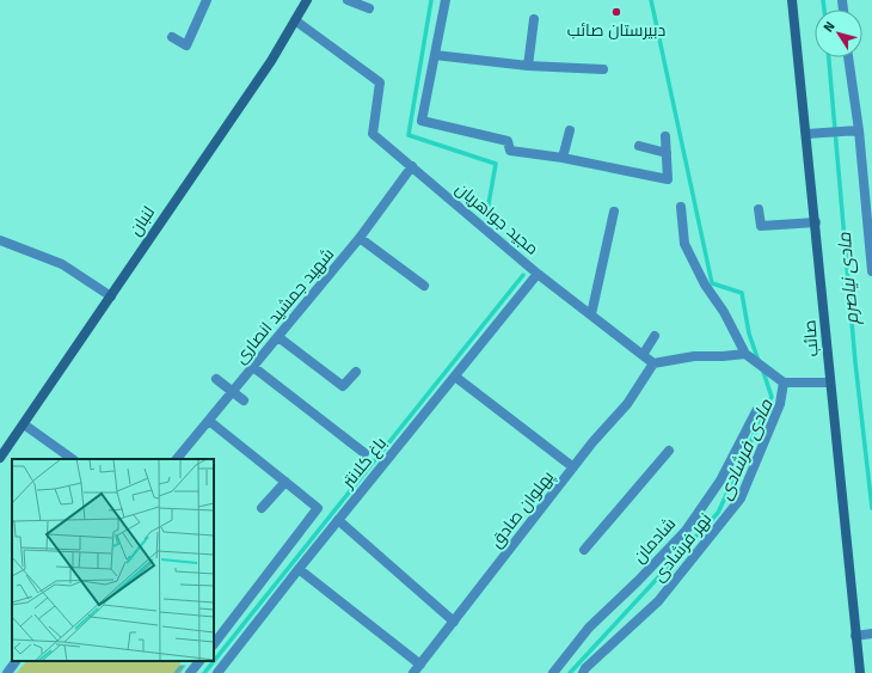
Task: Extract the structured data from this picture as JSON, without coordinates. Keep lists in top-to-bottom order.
{
  "streets": {
    "main road": ["لنبان", "صائب"],
    "street": [
      "مجید جواهریان",
      "شهید جمشید انصاری",
      "باغ کلانتر",
      "پهلوان صادق",
      "شادمان",
      "نهر فرشادی"
    ]
  },
  "crossings": [
    ["مجید جواهریان", "لنبان"],
    ["مجید جواهریان", "شهید جمشید انصاری"],
    ["مجید جواهریان", "باغ کلانتر"],
    ["مجید جواهریان", "پهلوان صادق"]
  ],
  "water": ["مادی نیاصرم", "مادی فرشادی"],
  "places": ["دبیرستان صائب"],
  "north": "top left"
}
